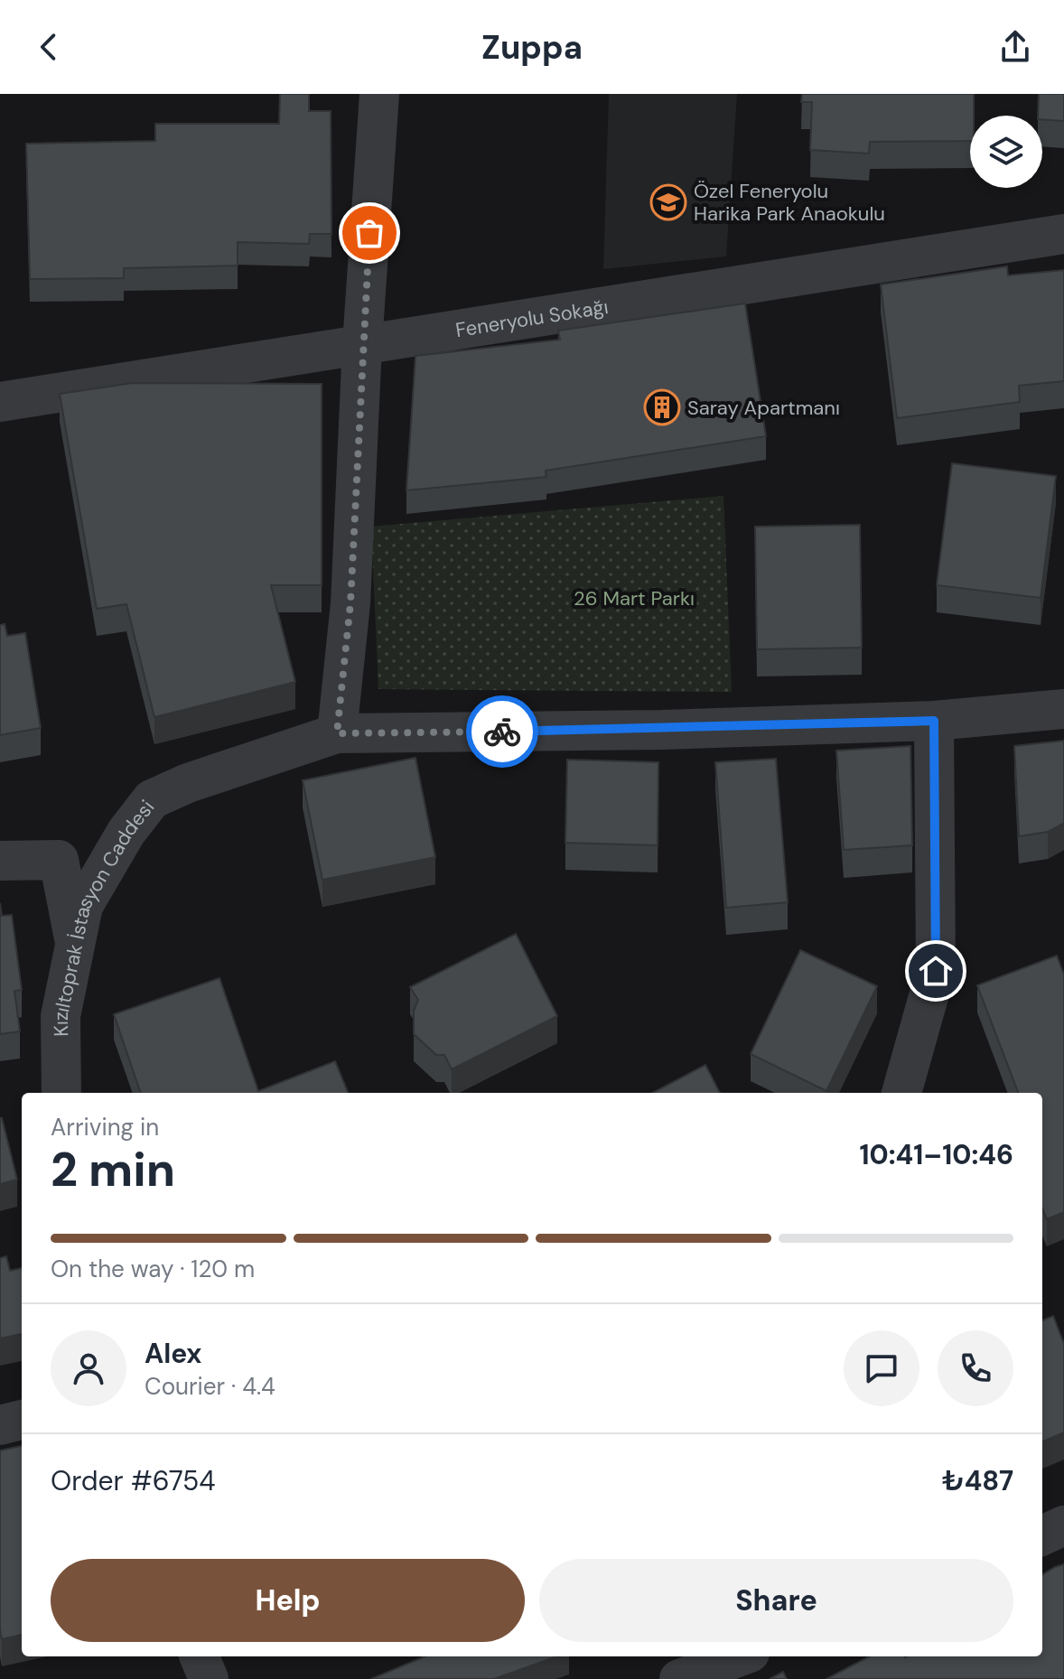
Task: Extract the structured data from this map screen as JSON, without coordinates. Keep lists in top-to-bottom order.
{
  "streets": {
    "street": ["Feneryolu Sokağı", "Kızıltoprak İstasyon Caddesi"]
  },
  "parks": ["26 Mart Parkı"],
  "places": {
    "school or university": ["Özel Feneryolu Harika Park Anaokulu"],
    "building": ["Saray Apartmanı"]
  },
  "page": {
    "header": "Zuppa",
    "heading": ["2 min", "Arriving in", "10:41–10:46"],
    "panel": [
      "Alex",
      "Courier · 4.4",
      "Order #6754",
      "₺487"
    ],
    "bar": "On the way · 120 m",
    "buttons": ["Help", "Share"]
  }
}
